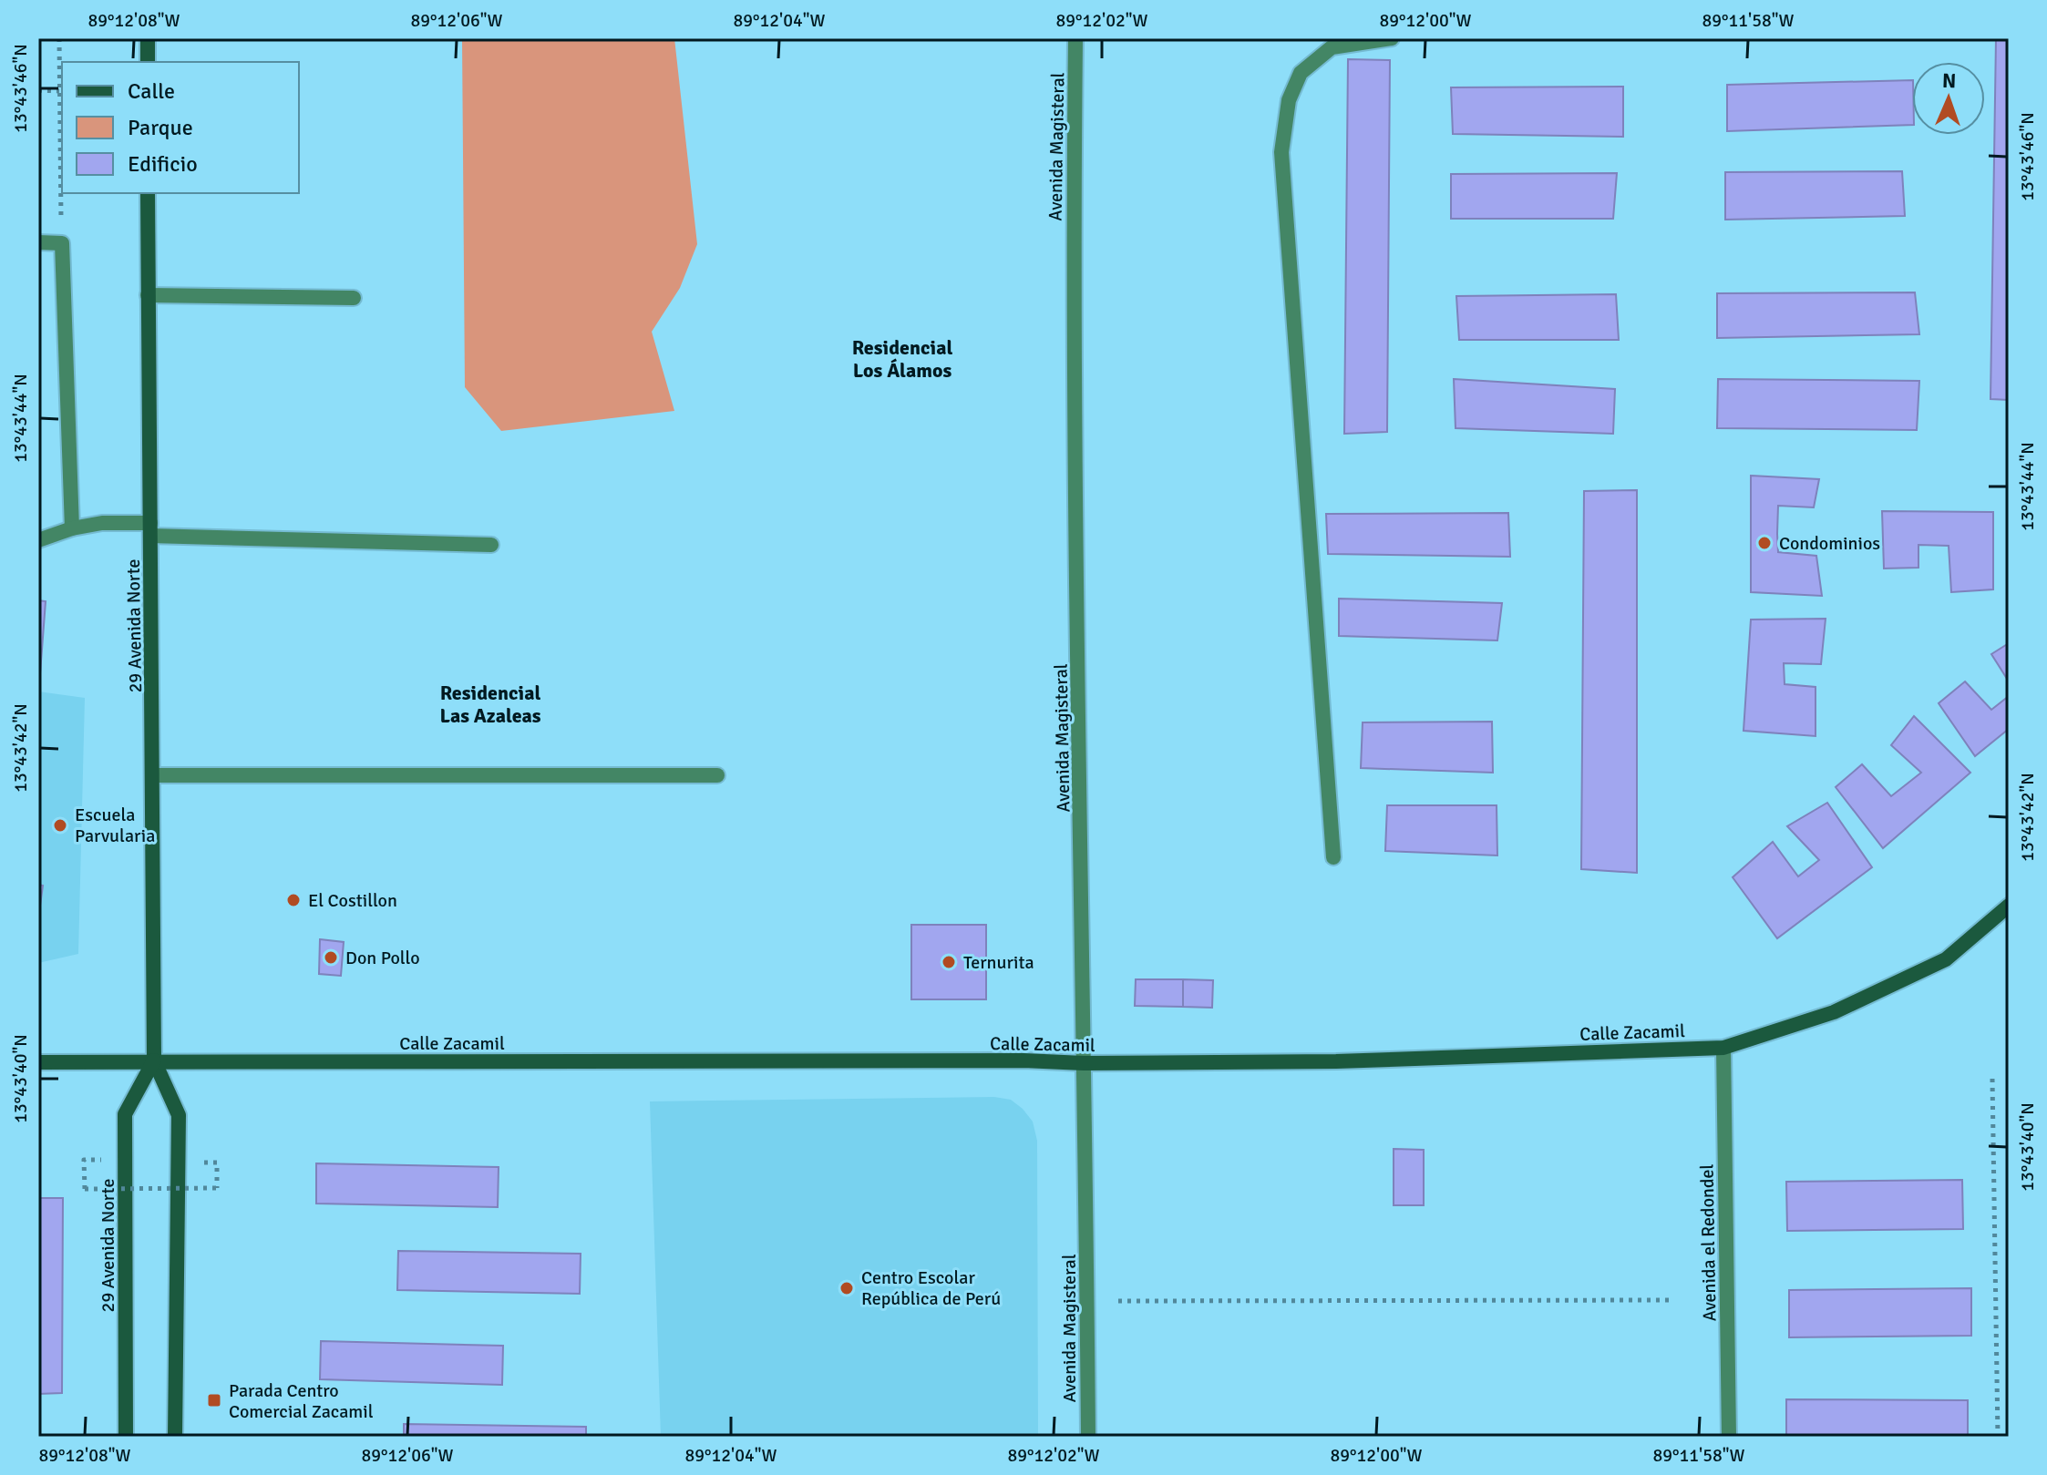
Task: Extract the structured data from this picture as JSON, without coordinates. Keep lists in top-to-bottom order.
{
  "streets": {
    "street": [
      "Avenida Magisteral",
      "29 Avenida Norte",
      "Calle Zacamil",
      "Avenida el Redondel"
    ]
  },
  "crossings": [
    ["Avenida Magisteral", "Calle Zacamil"],
    ["29 Avenida Norte", "Calle Zacamil"],
    ["Calle Zacamil", "Avenida el Redondel"]
  ],
  "districts": ["Residencial Los Álamos", "Residencial Las Azaleas"],
  "places": {
    "other": [
      "Condominios",
      "Escuela Parvularia",
      "El Costillon",
      "Don Pollo",
      "Ternurita",
      "Centro Escolar República de Perú"
    ],
    "transit": ["Parada Centro Comercial Zacamil"]
  },
  "legend": ["Calle", "Parque", "Edificio"],
  "north": "top",
  "coordinates": [
    "89°12'08\"W",
    "89°12'06\"W",
    "89°12'04\"W",
    "89°12'02\"W",
    "89°12'00\"W",
    "89°11'58\"W",
    "13°43'46\"N",
    "13°43'44\"N",
    "13°43'42\"N",
    "13°43'40\"N"
  ]
}
